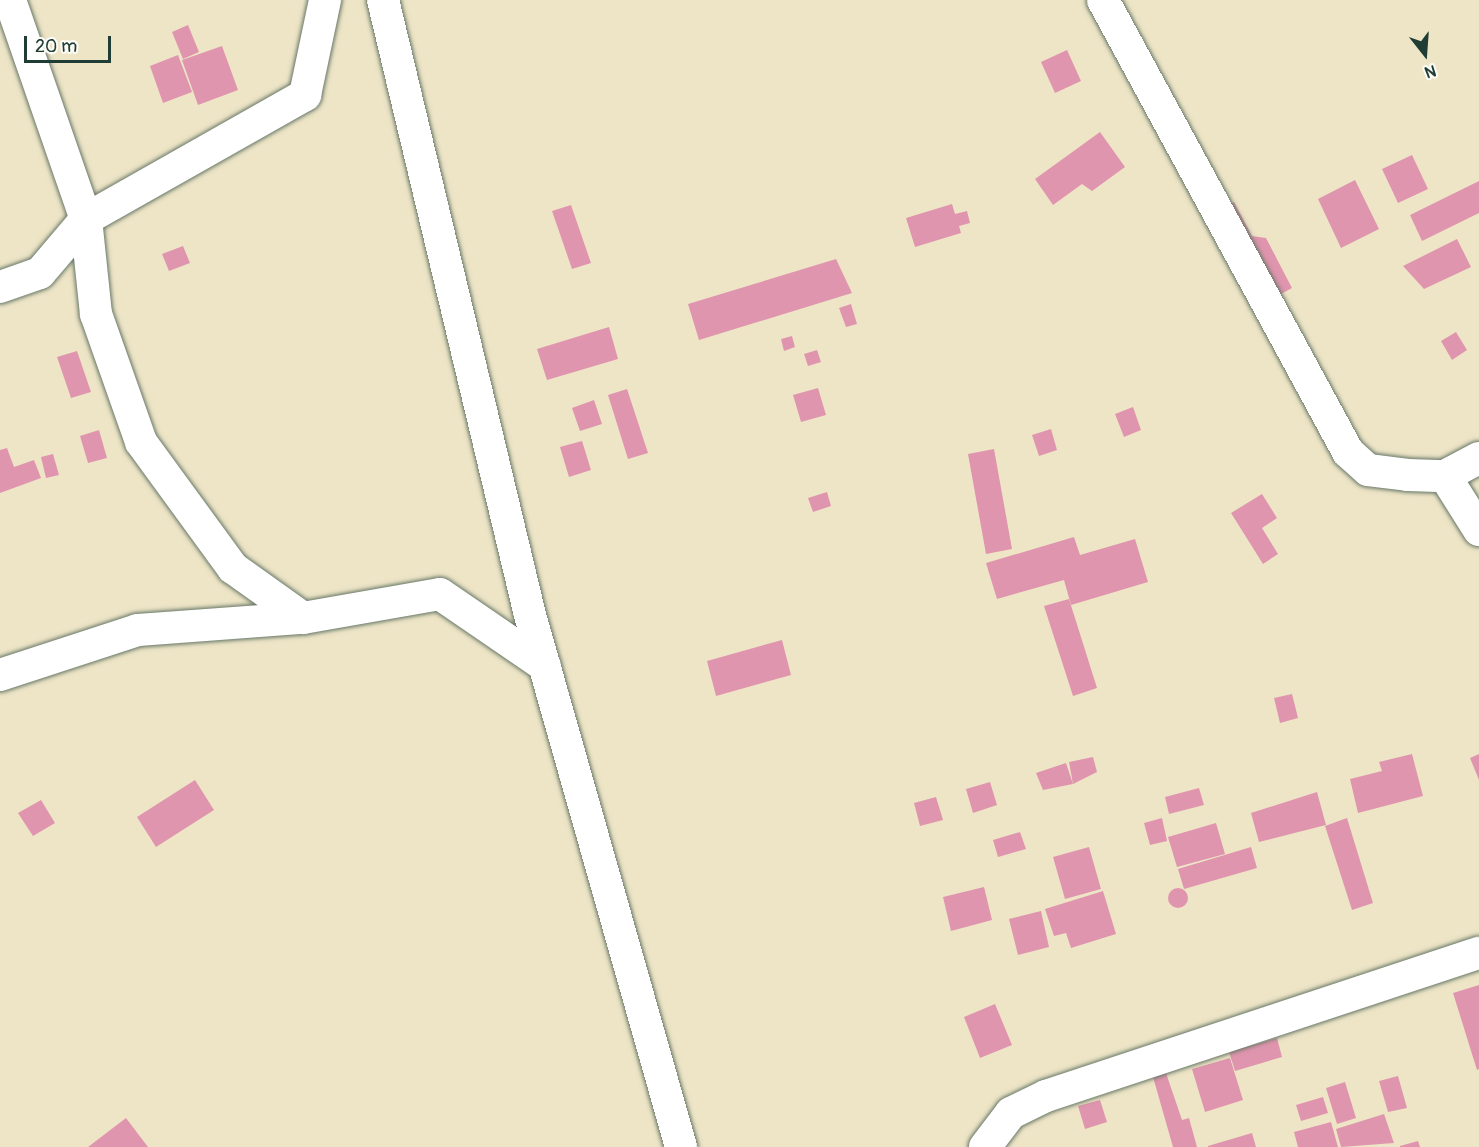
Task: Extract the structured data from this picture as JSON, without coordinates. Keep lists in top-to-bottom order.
{
  "scale_bar": "20 m",
  "north": "bottom"
}
